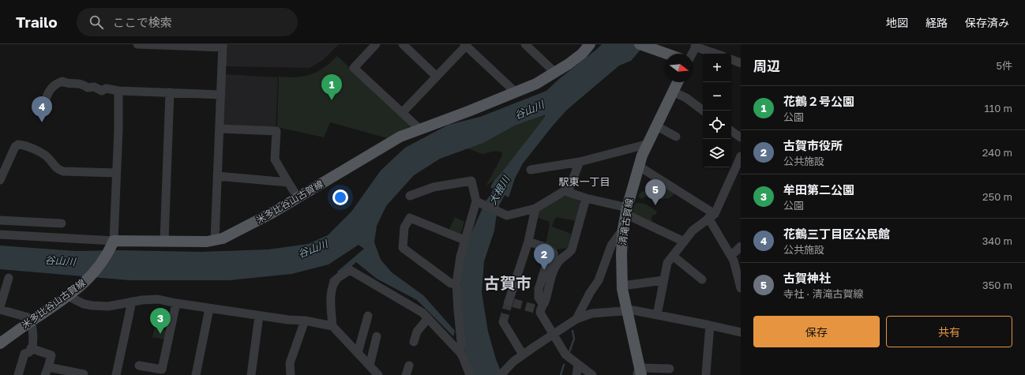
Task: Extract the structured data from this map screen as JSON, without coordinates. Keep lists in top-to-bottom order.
{
  "streets": {
    "main road": ["米多比谷山古賀線", "清滝古賀線"]
  },
  "districts": ["駅東一丁目", "古賀市"],
  "water": ["谷山川", "大根川"],
  "north": "right",
  "page": {
    "header": "Trailo",
    "search": "ここで検索",
    "nav": ["地図", "経路", "保存済み"],
    "heading": ["周辺", "5件"],
    "map_buttons": ["+", "−"],
    "pins": [
      "1",
      "4",
      "5",
      "2",
      "3"
    ],
    "list": [
      {
        "mark": "1",
        "name": "花鶴２号公園",
        "note": "公園",
        "value": "110 m"
      },
      {
        "mark": "2",
        "name": "古賀市役所",
        "note": "公共施設",
        "value": "240 m"
      },
      {
        "mark": "3",
        "name": "牟田第二公園",
        "note": "公園",
        "value": "250 m"
      },
      {
        "mark": "4",
        "name": "花鶴三丁目区公民館",
        "note": "公共施設",
        "value": "340 m"
      },
      {
        "mark": "5",
        "name": "古賀神社",
        "note": "寺社 · 清滝古賀線",
        "value": "350 m"
      }
    ],
    "buttons": ["保存", "共有"]
  }
}
